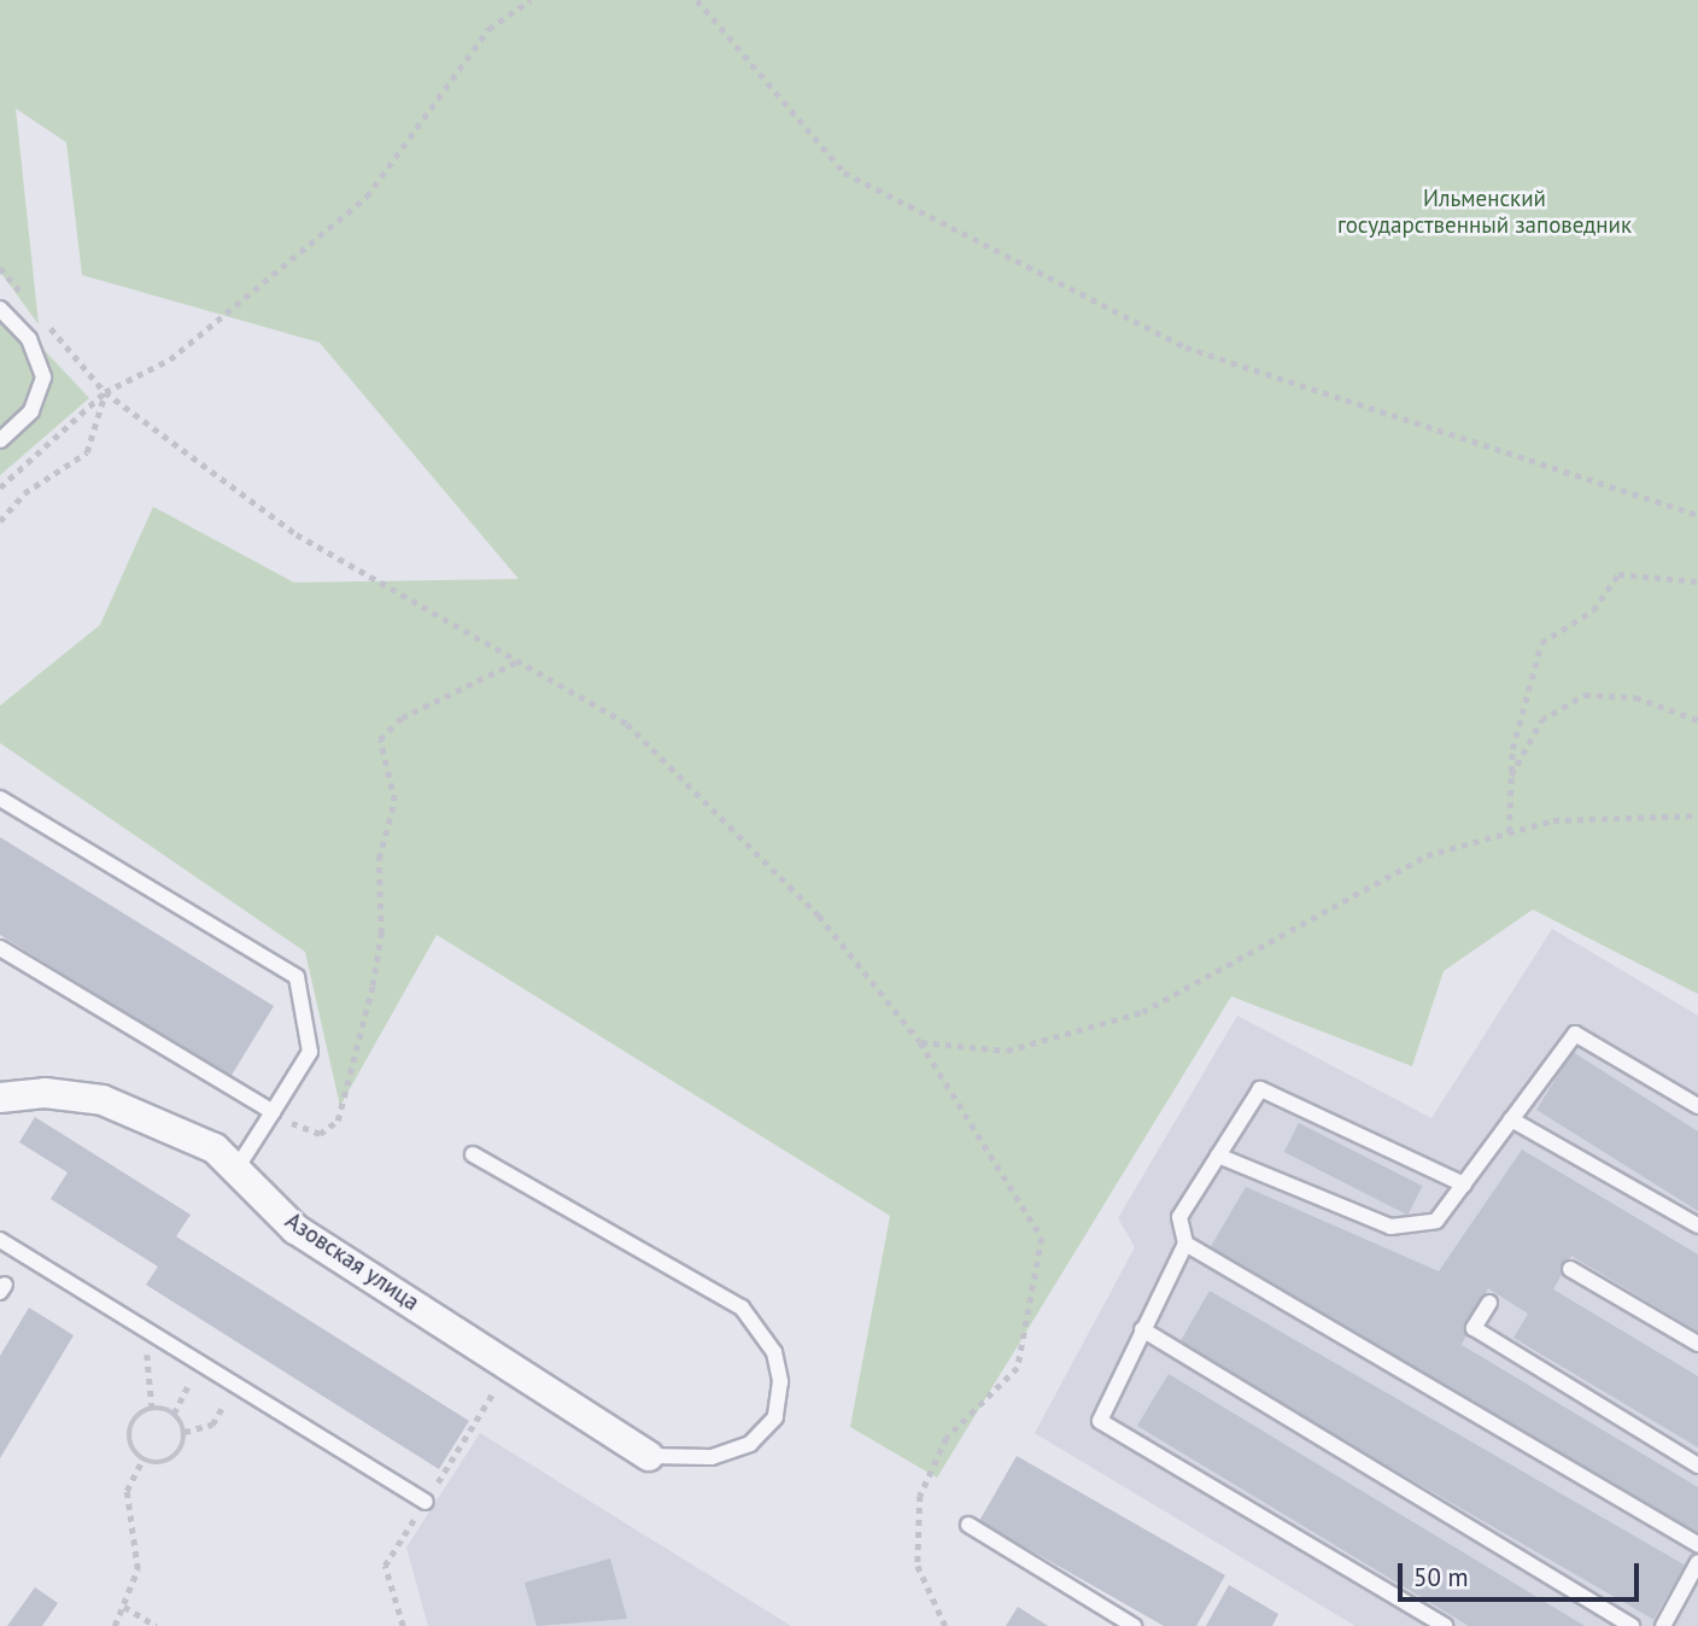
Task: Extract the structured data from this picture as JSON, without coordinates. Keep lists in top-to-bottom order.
{
  "streets": {
    "street": ["Азовская улица"]
  },
  "parks": ["Ильменский государственный заповедник"],
  "scale_bar": "50 m"
}
